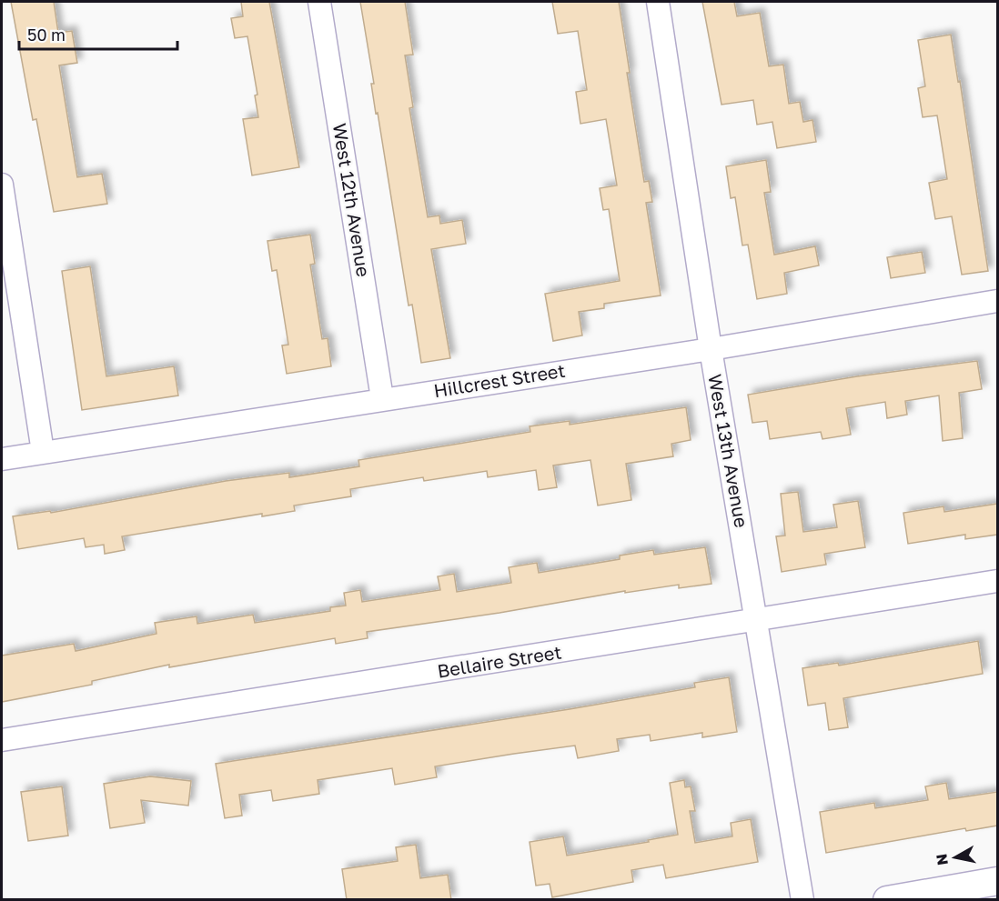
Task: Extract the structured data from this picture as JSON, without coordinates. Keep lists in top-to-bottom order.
{
  "streets": {
    "street": [
      "West 12th Avenue",
      "Hillcrest Street",
      "West 13th Avenue",
      "Bellaire Street"
    ]
  },
  "crossings": [
    ["West 12th Avenue", "Hillcrest Street"],
    ["Hillcrest Street", "West 13th Avenue"],
    ["West 13th Avenue", "Bellaire Street"]
  ],
  "scale_bar": "50 m",
  "north": "left"
}
